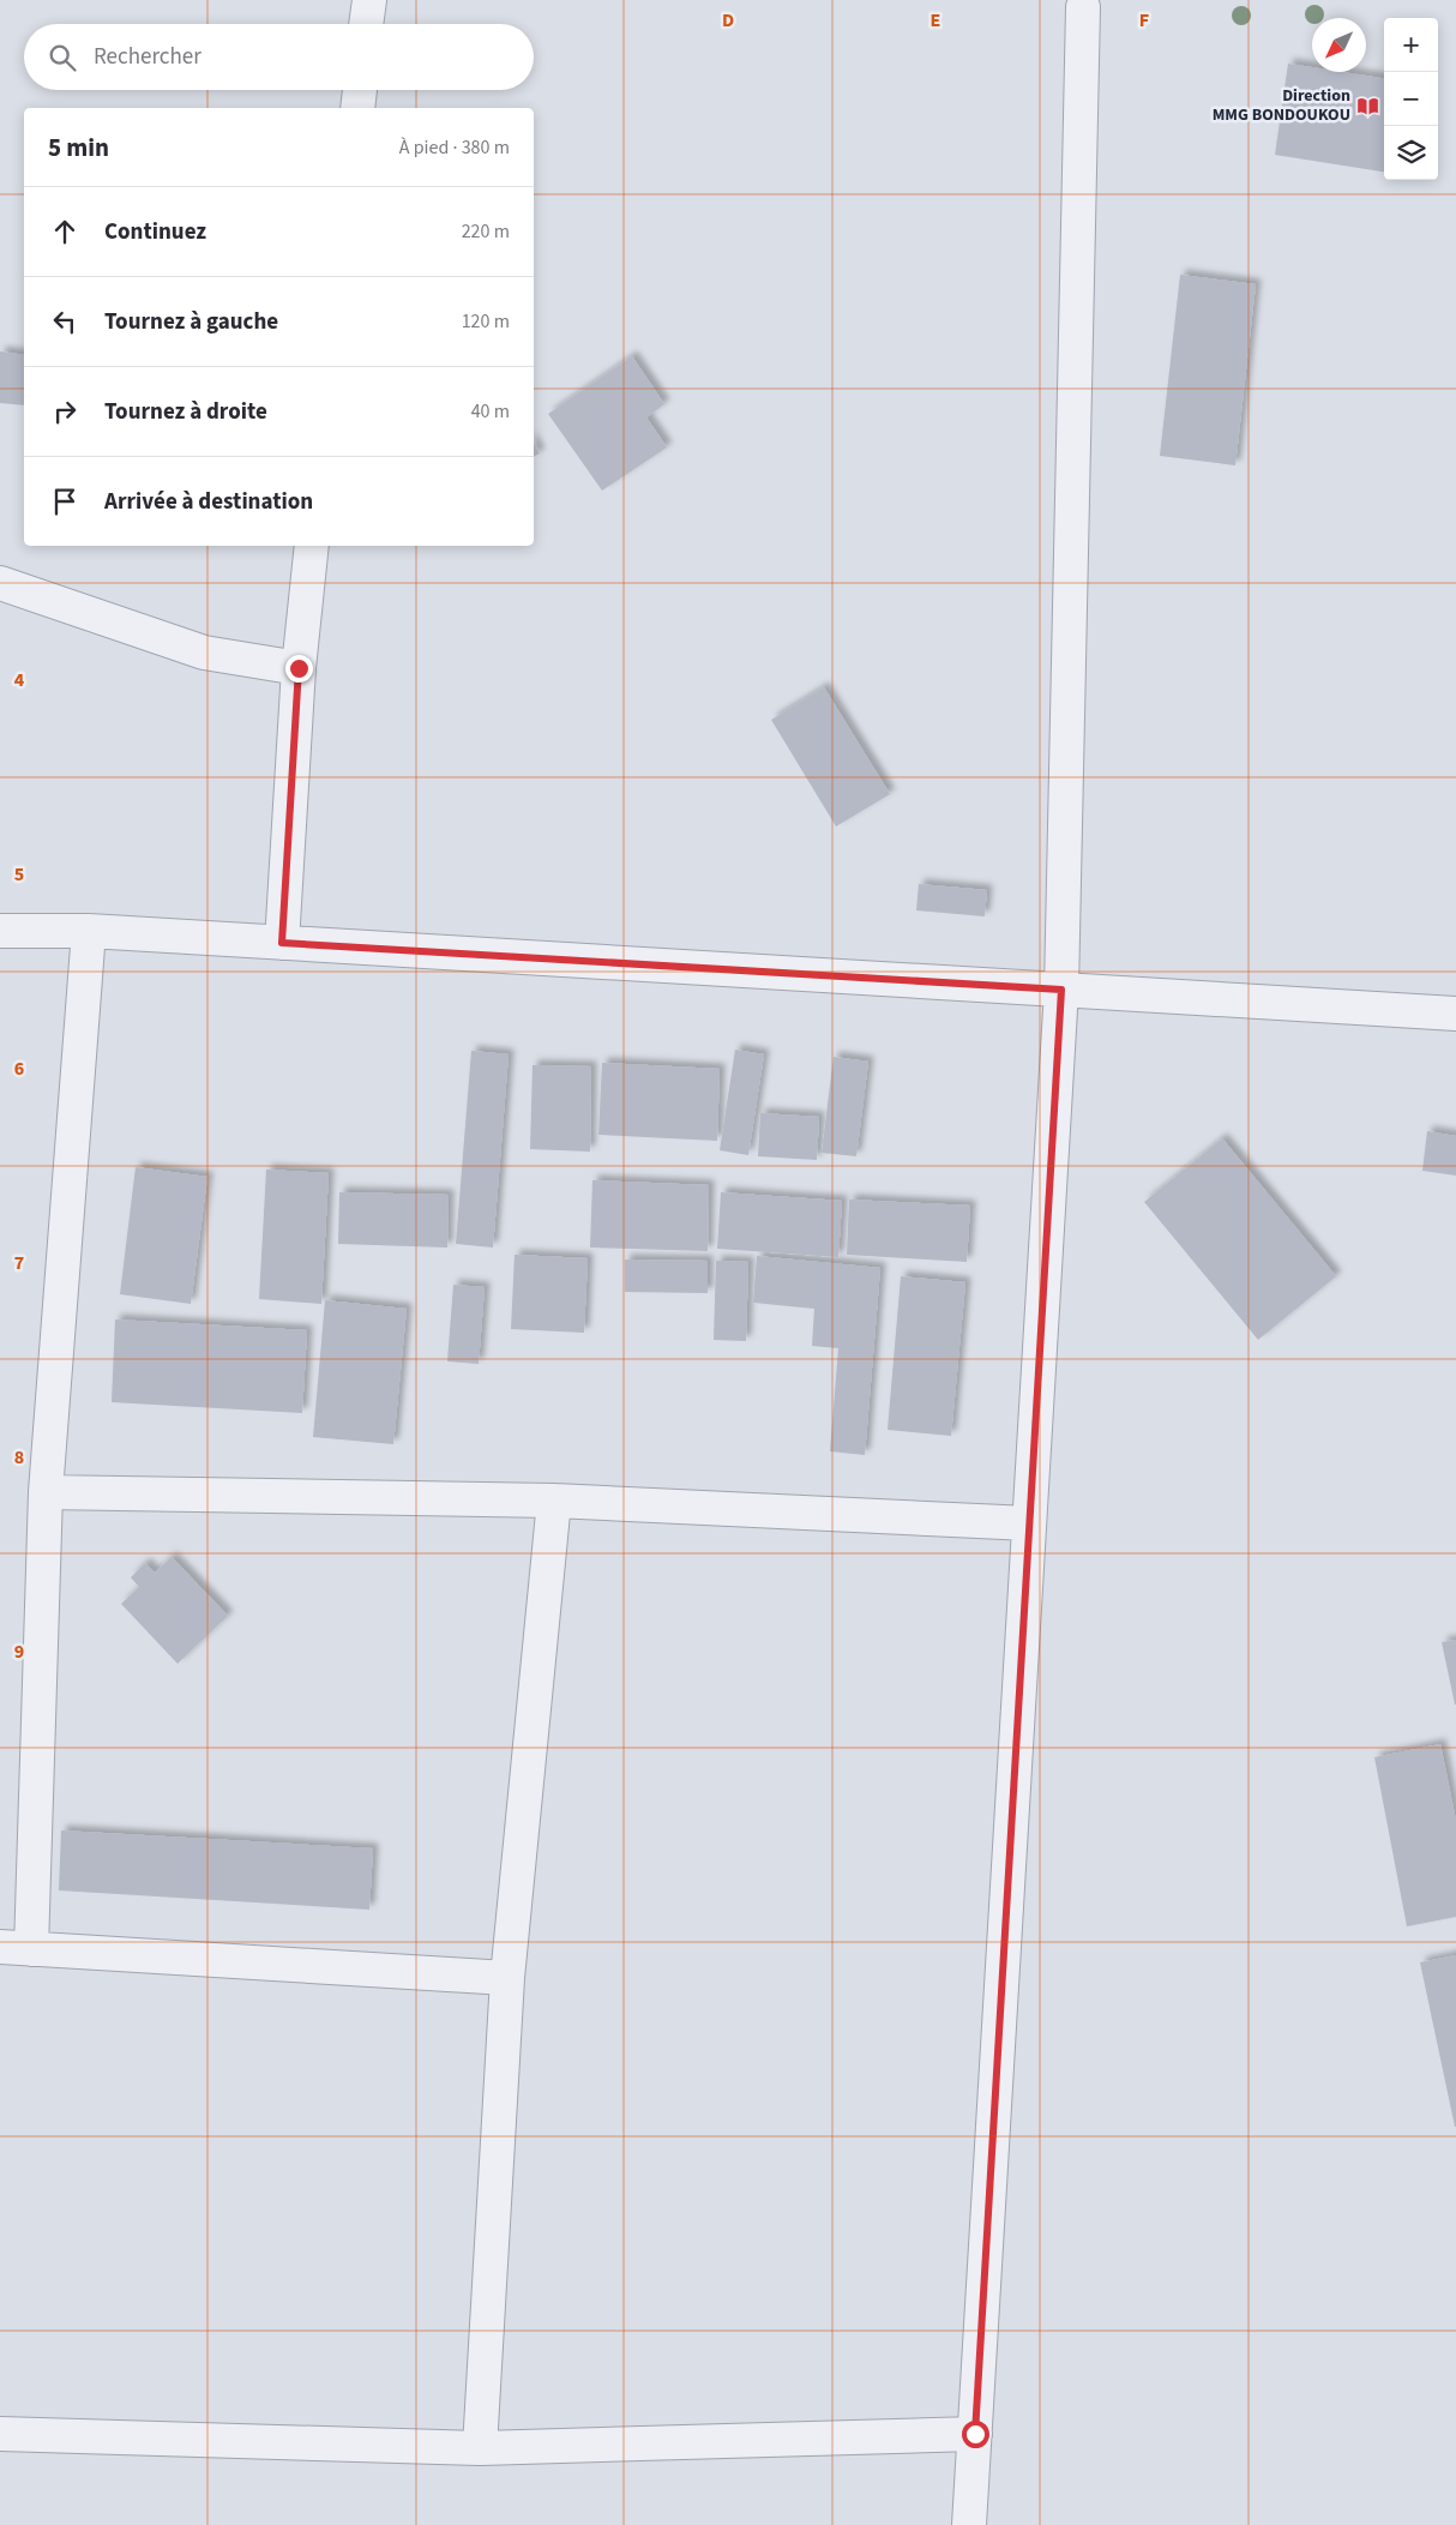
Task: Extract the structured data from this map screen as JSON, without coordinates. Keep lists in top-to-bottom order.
{
  "places": {
    "library": ["Direction MMG BONDOUKOU"]
  },
  "north": "bottom left",
  "page": {
    "map_buttons": ["+", "−"],
    "search": "Rechercher",
    "heading": ["5 min", "À pied · 380 m"],
    "list": [
      ["Continuez", "220 m"],
      ["Tournez à gauche", "120 m"],
      ["Tournez à droite", "40 m"],
      "Arrivée à destination"
    ]
  },
  "grid": {
    "columns": ["D", "E", "F"],
    "rows": [
      "4",
      "5",
      "6",
      "7",
      "8",
      "9"
    ]
  }
}
